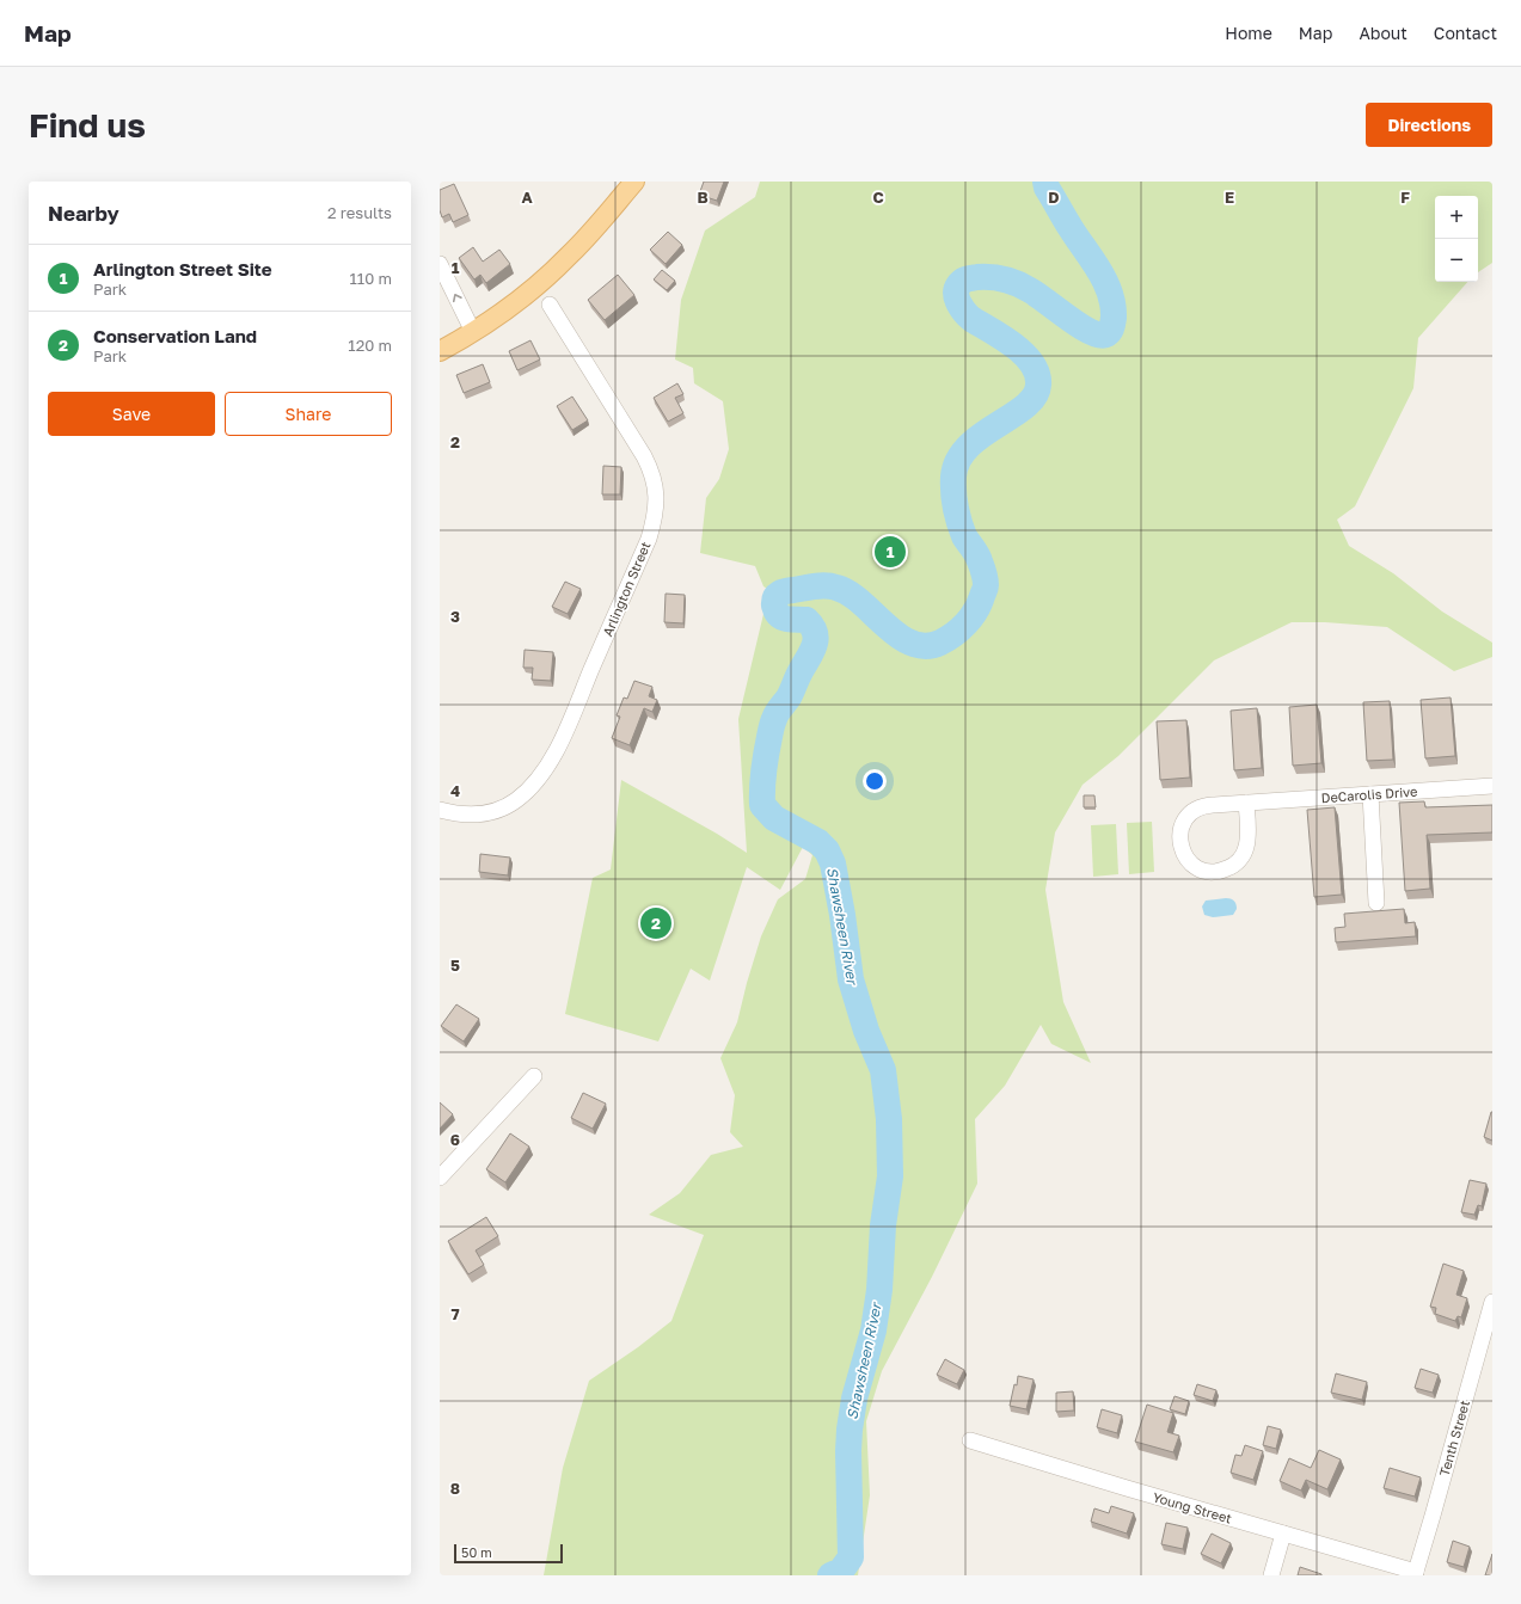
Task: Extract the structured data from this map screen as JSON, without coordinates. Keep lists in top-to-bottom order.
{
  "streets": {
    "street": [
      "Arlington Street",
      "DeCarolis Drive",
      "Tenth Street",
      "Young Street"
    ]
  },
  "crossings": [
    ["Tenth Street", "Young Street"]
  ],
  "water": ["Shawsheen River"],
  "scale_bar": "50 m",
  "page": {
    "header": "Map",
    "nav": [
      "Home",
      "Map",
      "About",
      "Contact"
    ],
    "buttons": [
      "Directions",
      ["Save", "Share"]
    ],
    "title": "Find us",
    "heading": ["Nearby", "2 results"],
    "map_buttons": ["+", "−"],
    "list": [
      {
        "mark": "1",
        "name": "Arlington Street Site",
        "note": "Park",
        "value": "110 m"
      },
      {
        "mark": "2",
        "name": "Conservation Land",
        "note": "Park",
        "value": "120 m"
      }
    ],
    "pins": ["1", "2"],
    "scale": "50 m"
  },
  "grid": {
    "columns": [
      "A",
      "B",
      "C",
      "D",
      "E",
      "F"
    ],
    "rows": [
      "1",
      "2",
      "3",
      "4",
      "5",
      "6",
      "7",
      "8"
    ]
  }
}
